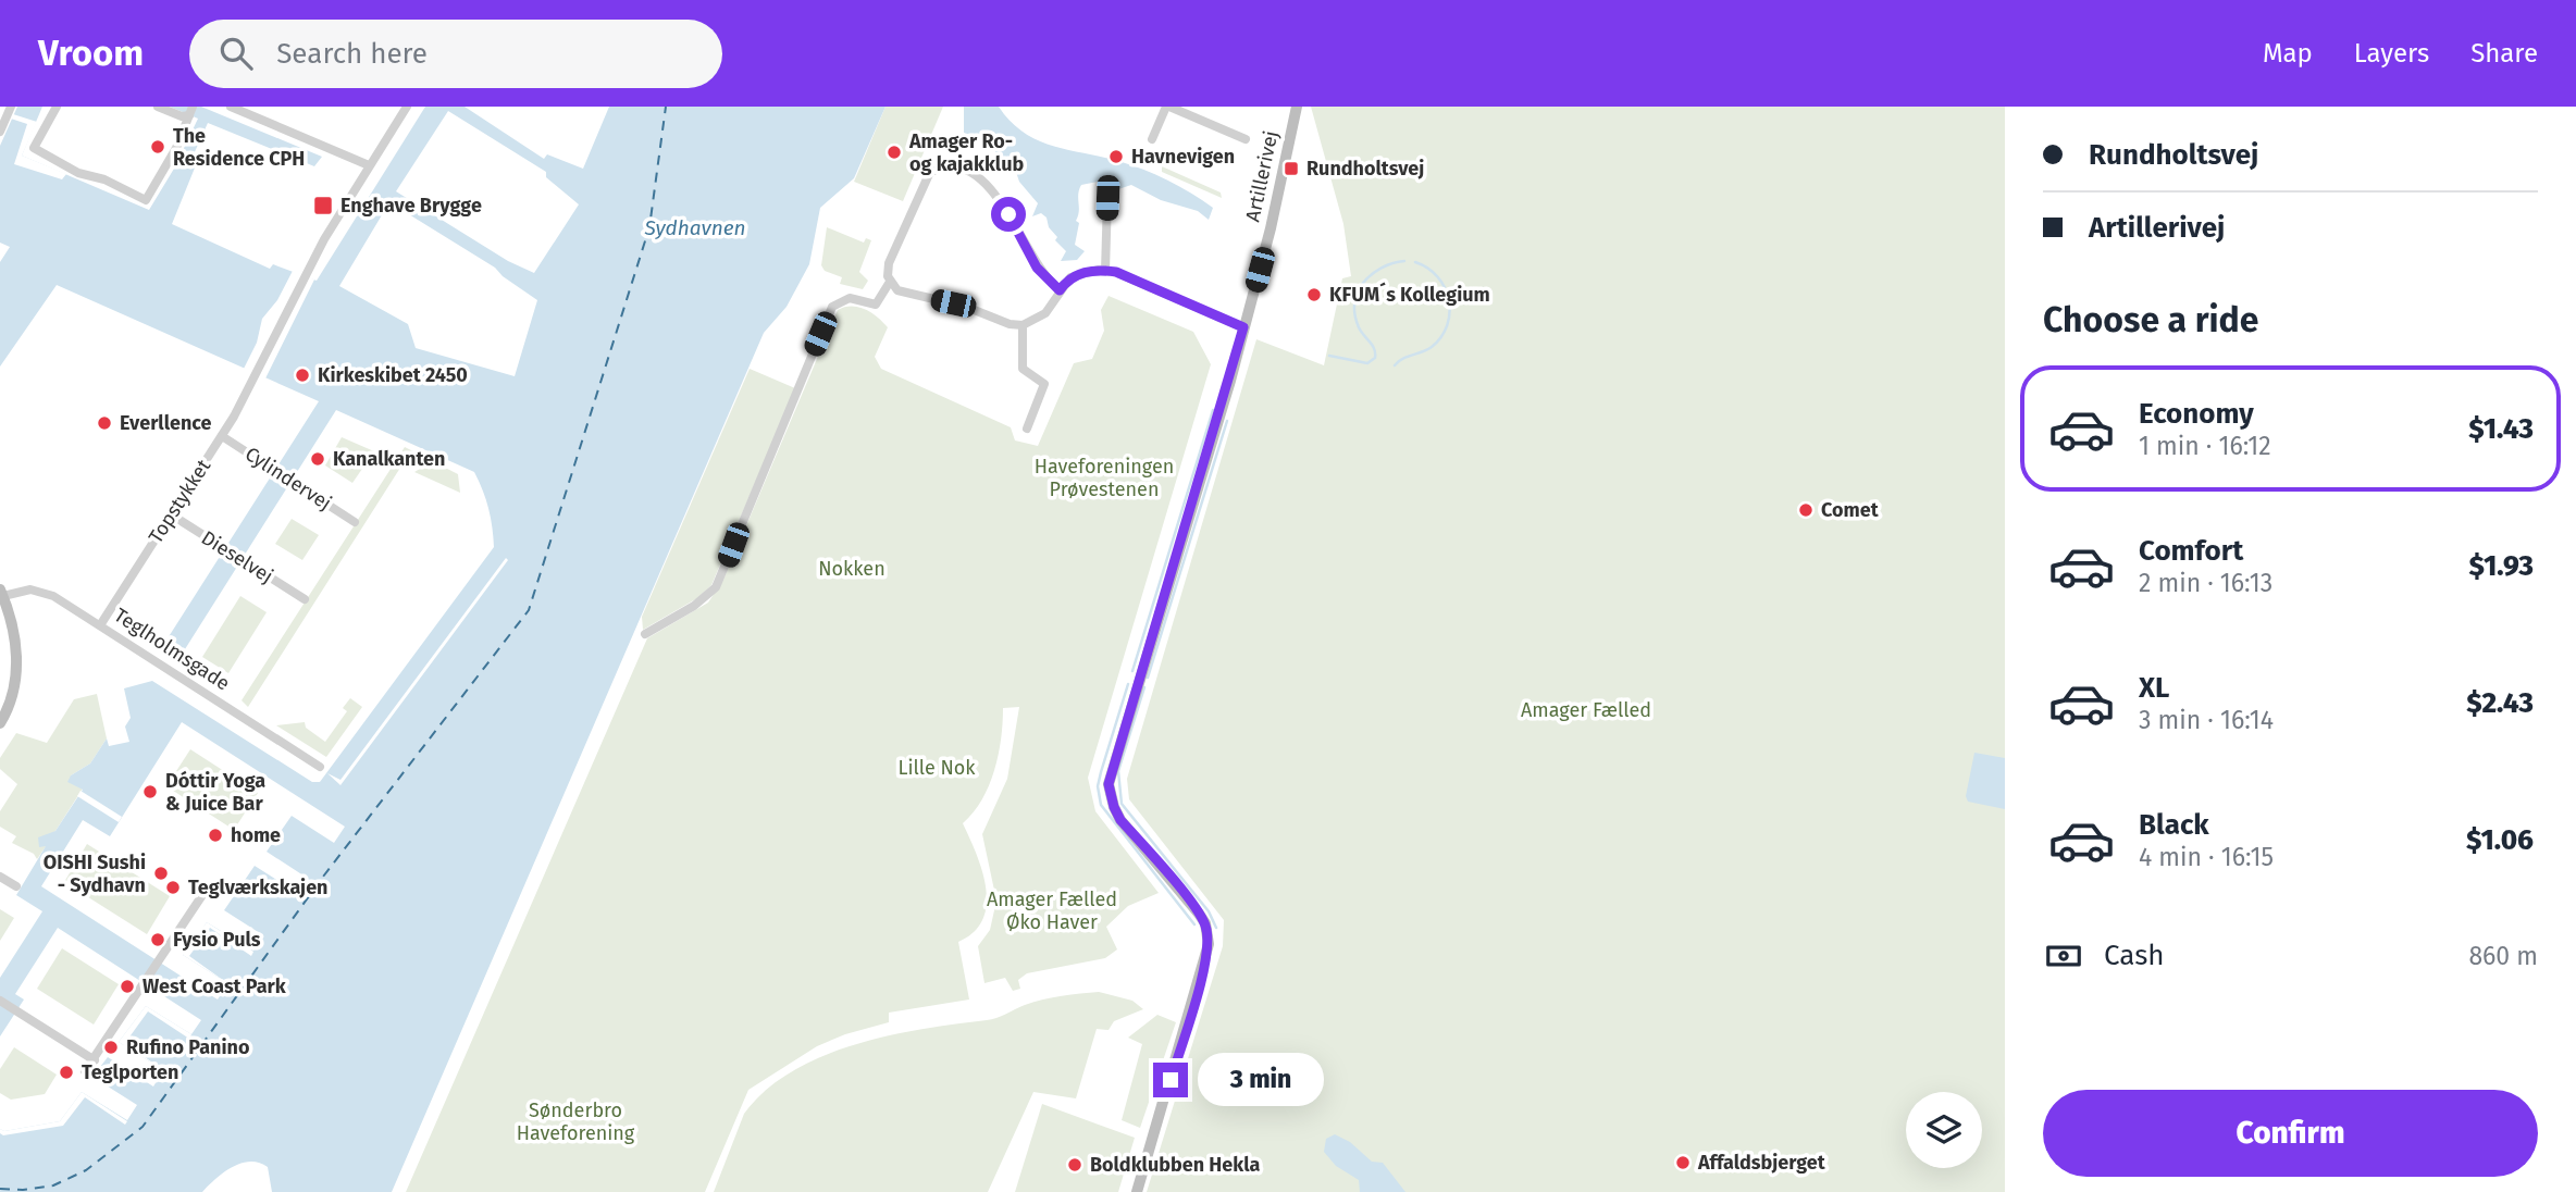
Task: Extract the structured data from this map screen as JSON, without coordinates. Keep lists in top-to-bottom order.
{
  "streets": {
    "street": [
      "Artillerivej",
      "Cylindervej",
      "Topstykket",
      "Dieselvej",
      "Teglholmsgade"
    ]
  },
  "crossings": [
    ["Cylindervej", "Topstykket"],
    ["Topstykket", "Dieselvej"],
    ["Topstykket", "Teglholmsgade"]
  ],
  "water": ["Sydhavnen"],
  "parks": [
    "Haveforeningen Prøvestenen",
    "Nokken",
    "Amager Fælled",
    "Lille Nok",
    "Amager Fælled Øko Haver",
    "Sønderbro Haveforening"
  ],
  "places": {
    "other": [
      "The Residence CPH",
      "Amager Ro- og kajakklub",
      "Havnevigen",
      "KFUM´s Kollegium",
      "Kirkeskibet 2450",
      "Everllence",
      "Kanalkanten",
      "Comet",
      "Dóttir Yoga & Juice Bar",
      "home",
      "OISHI Sushi - Sydhavn",
      "Teglværkskajen",
      "Fysio Puls",
      "West Coast Park",
      "Rufino Panino",
      "Teglporten",
      "Affaldsbjerget",
      "Boldklubben Hekla"
    ],
    "transit": ["Rundholtsvej", "Enghave Brygge"]
  },
  "page": {
    "header": "Vroom",
    "search": "Search here",
    "nav": ["Map", "Layers", "Share"],
    "banner": ["Rundholtsvej", "Artillerivej"],
    "heading": "Choose a ride",
    "list": [
      {
        "name": "Economy",
        "note": "1 min · 16:12",
        "value": "$1.43"
      },
      {
        "name": "Comfort",
        "note": "2 min · 16:13",
        "value": "$1.93"
      },
      {
        "name": "XL",
        "note": "3 min · 16:14",
        "value": "$2.43"
      },
      {
        "name": "Black",
        "note": "4 min · 16:15",
        "value": "$1.06"
      }
    ],
    "pay": ["Cash", "860 m"],
    "bubble": "3 min",
    "buttons": "Confirm"
  }
}
